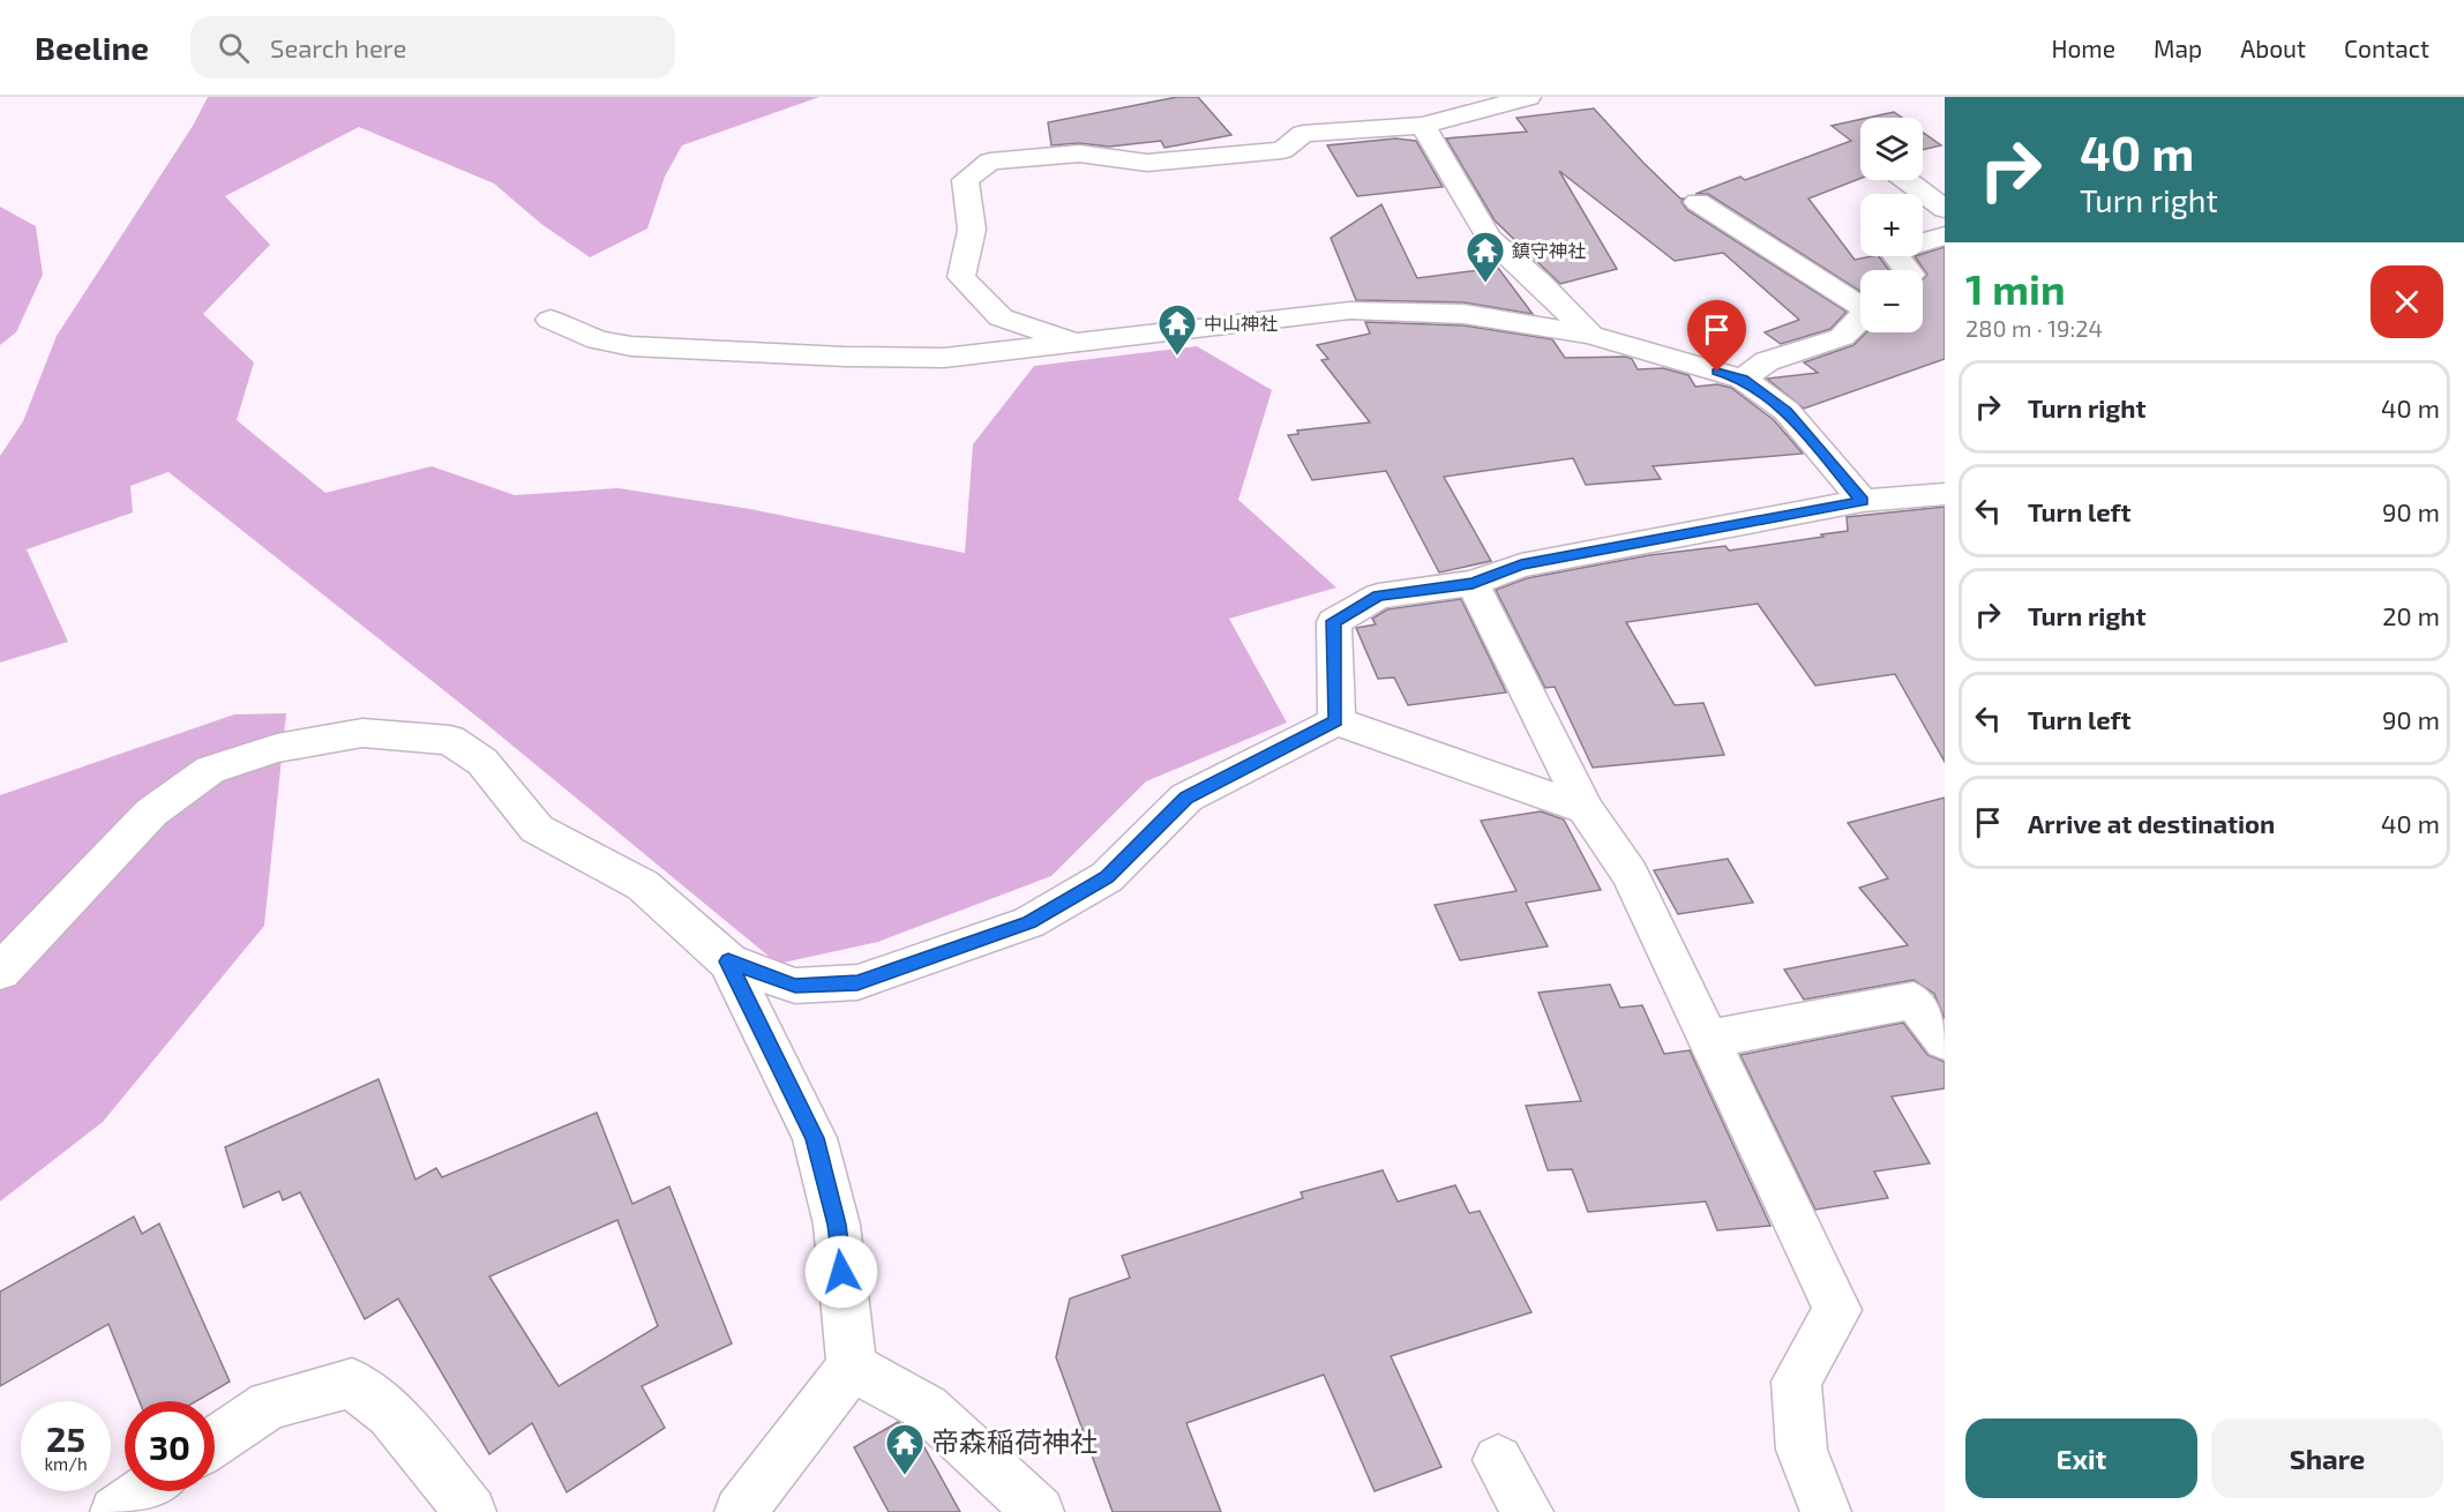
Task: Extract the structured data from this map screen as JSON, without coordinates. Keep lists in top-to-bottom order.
{
  "places": {
    "temple": ["鎮守神社", "中山神社", "帝森稲荷神社"]
  },
  "page": {
    "header": "Beeline",
    "search": "Search here",
    "nav": [
      "Home",
      "Map",
      "About",
      "Contact"
    ],
    "turn": ["40 m", "Turn right"],
    "map_buttons": ["+", "−"],
    "heading": ["1 min", "280 m · 19:24"],
    "list": [
      {
        "name": "Turn right",
        "value": "40 m"
      },
      {
        "name": "Turn left",
        "value": "90 m"
      },
      {
        "name": "Turn right",
        "value": "20 m"
      },
      {
        "name": "Turn left",
        "value": "90 m"
      },
      {
        "name": "Arrive at destination",
        "value": "40 m"
      }
    ],
    "speed": "25 km/h",
    "limit": "30",
    "buttons": ["Exit", "Share"]
  }
}
